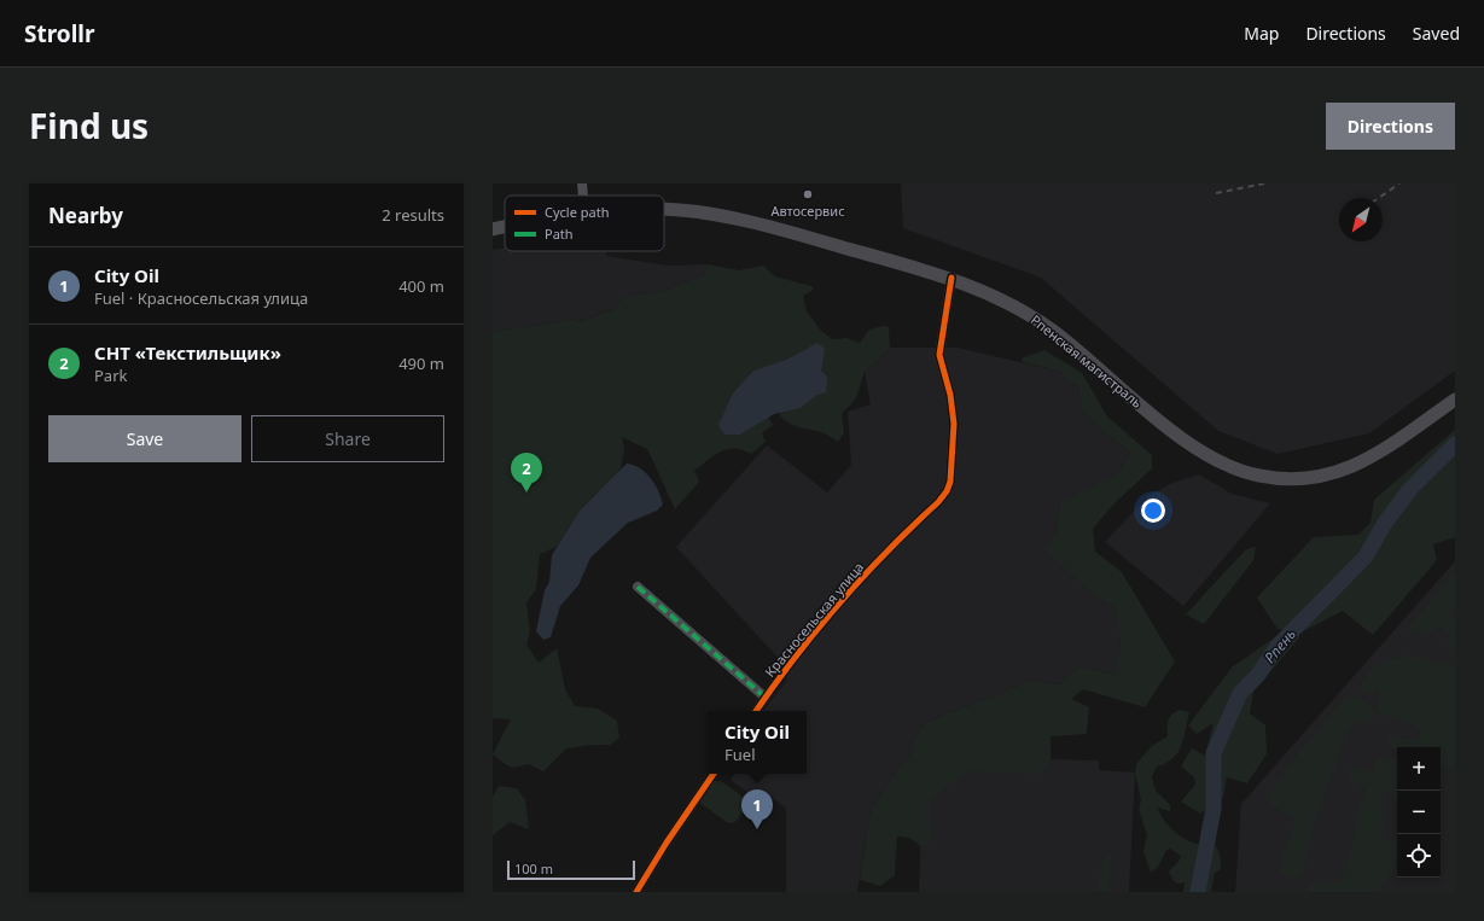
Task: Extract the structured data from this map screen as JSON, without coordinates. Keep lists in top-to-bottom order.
{
  "streets": {
    "main road": ["Рпенская магистраль"],
    "street": ["Красносельская улица"]
  },
  "crossings": [
    ["Рпенская магистраль", "Красносельская улица"]
  ],
  "water": ["Рпень"],
  "places": ["Автосервис"],
  "legend": ["Cycle path", "Path"],
  "scale_bar": "100 m",
  "north": "bottom left",
  "page": {
    "header": "Strollr",
    "nav": ["Map", "Directions", "Saved"],
    "title": "Find us",
    "buttons": [
      "Directions",
      ["Save", "Share"]
    ],
    "heading": ["Nearby", "2 results"],
    "list": [
      {
        "mark": "1",
        "name": "City Oil",
        "note": "Fuel · Красносельская улица",
        "value": "400 m"
      },
      {
        "mark": "2",
        "name": "СНТ «Текстильщик»",
        "note": "Park",
        "value": "490 m"
      }
    ],
    "pins": ["2", "1"],
    "popup": ["City Oil", "Fuel"],
    "map_buttons": ["+", "−"],
    "scale": "100 m"
  }
}
